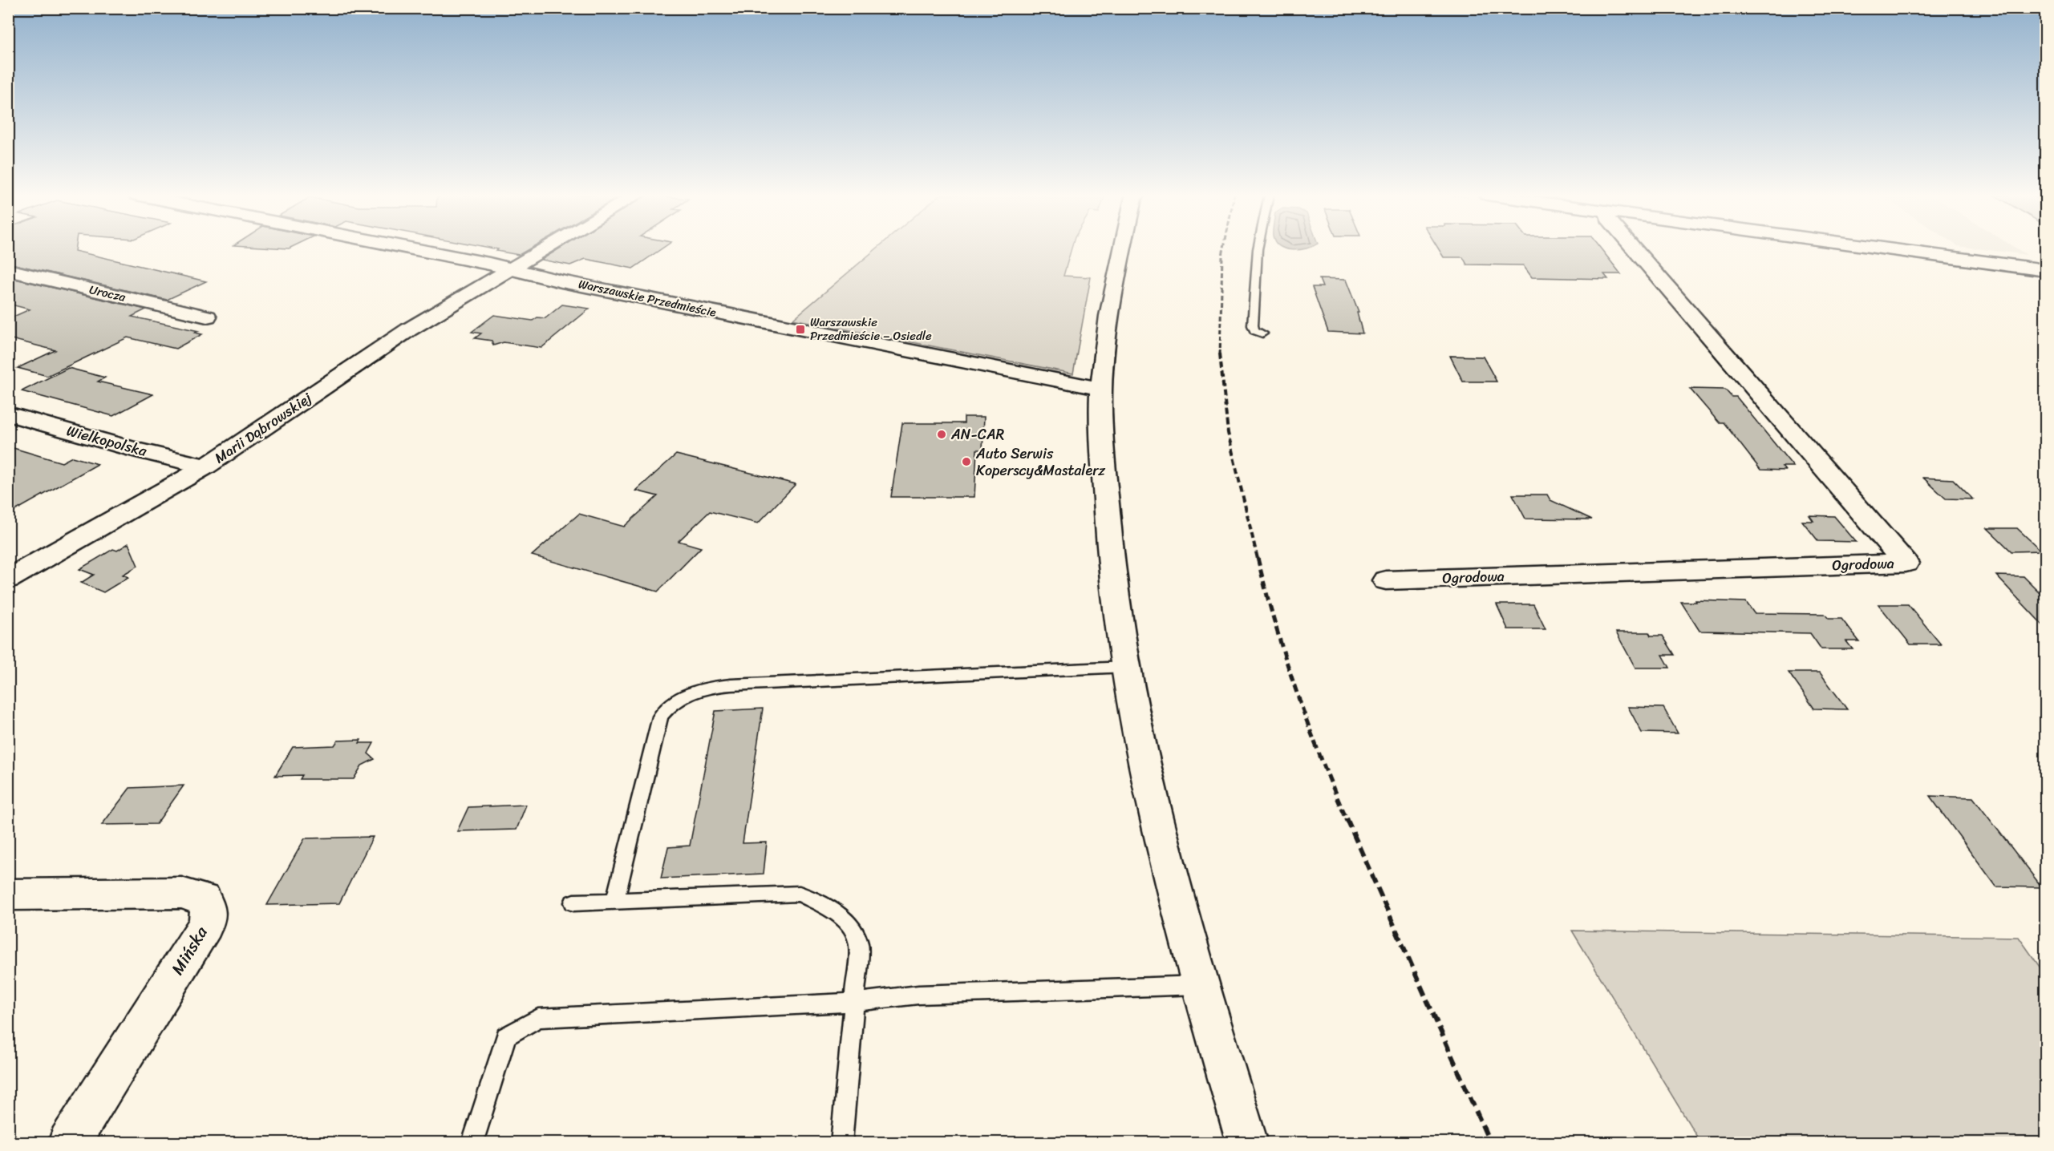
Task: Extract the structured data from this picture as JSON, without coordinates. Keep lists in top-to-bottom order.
{
  "streets": {
    "street": [
      "Urocza",
      "Warszawskie Przedmieście",
      "Marii Dąbrowskiej",
      "Wielkopolska",
      "Ogrodowa",
      "Mińska"
    ]
  },
  "crossings": [
    ["Warszawskie Przedmieście", "Marii Dąbrowskiej"],
    ["Marii Dąbrowskiej", "Wielkopolska"]
  ],
  "places": {
    "transit": ["Warszawskie Przedmieście – Osiedle"],
    "other": ["AN-CAR", "Auto Serwis Koperscy&Mastalerz"]
  }
}
